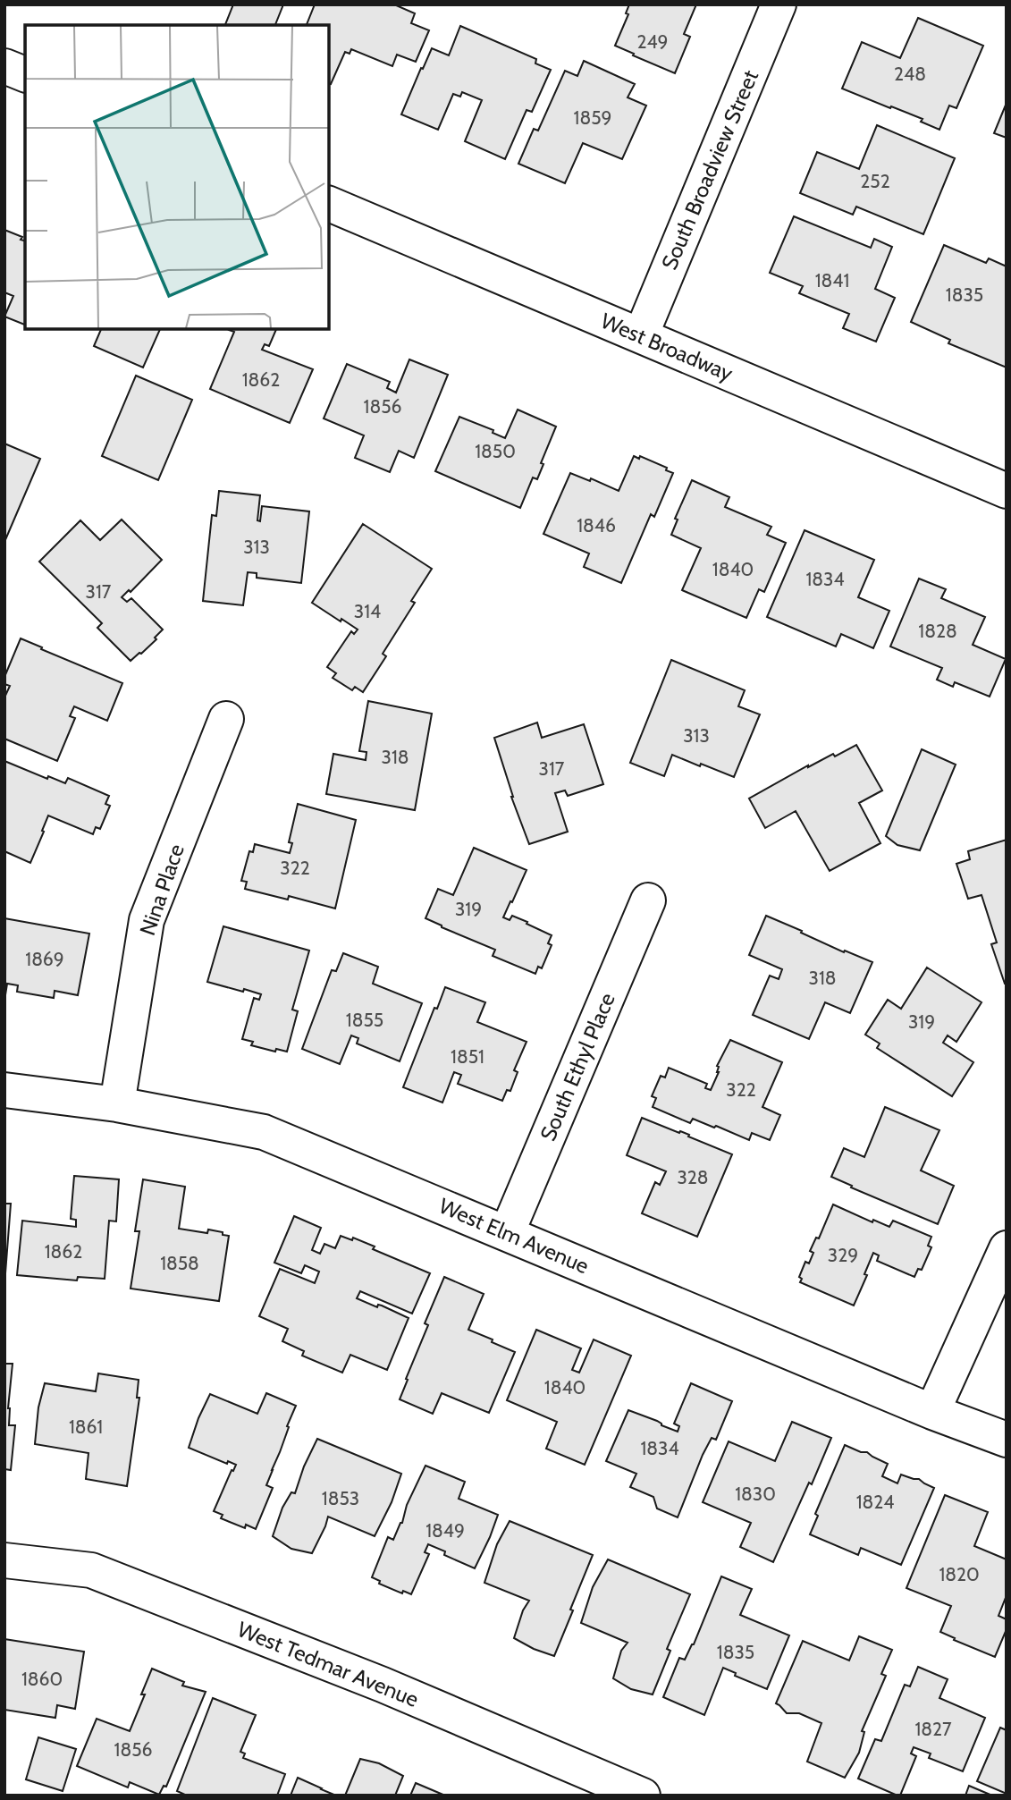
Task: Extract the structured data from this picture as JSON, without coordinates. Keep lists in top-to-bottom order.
{
  "streets": {
    "street": [
      "South Broadview Street",
      "West Broadway",
      "Nina Place",
      "South Ethyl Place",
      "West Elm Avenue",
      "West Tedmar Avenue"
    ]
  },
  "crossings": [
    ["South Broadview Street", "West Broadway"],
    ["Nina Place", "West Elm Avenue"],
    ["South Ethyl Place", "West Elm Avenue"]
  ],
  "house_numbers": [
    "249",
    "248",
    "1859",
    "252",
    "1841",
    "1835",
    "1862",
    "1856",
    "1850",
    "1846",
    "313",
    "1840",
    "1834",
    "317",
    "314",
    "1828",
    "313",
    "318",
    "317",
    "322",
    "319",
    "1869",
    "318",
    "1855",
    "319",
    "1851",
    "322",
    "328",
    "1862",
    "329",
    "1858",
    "1840",
    "1861",
    "1834",
    "1830",
    "1853",
    "1824",
    "1849",
    "1820",
    "1835",
    "1860",
    "1827",
    "1856"
  ]
}
